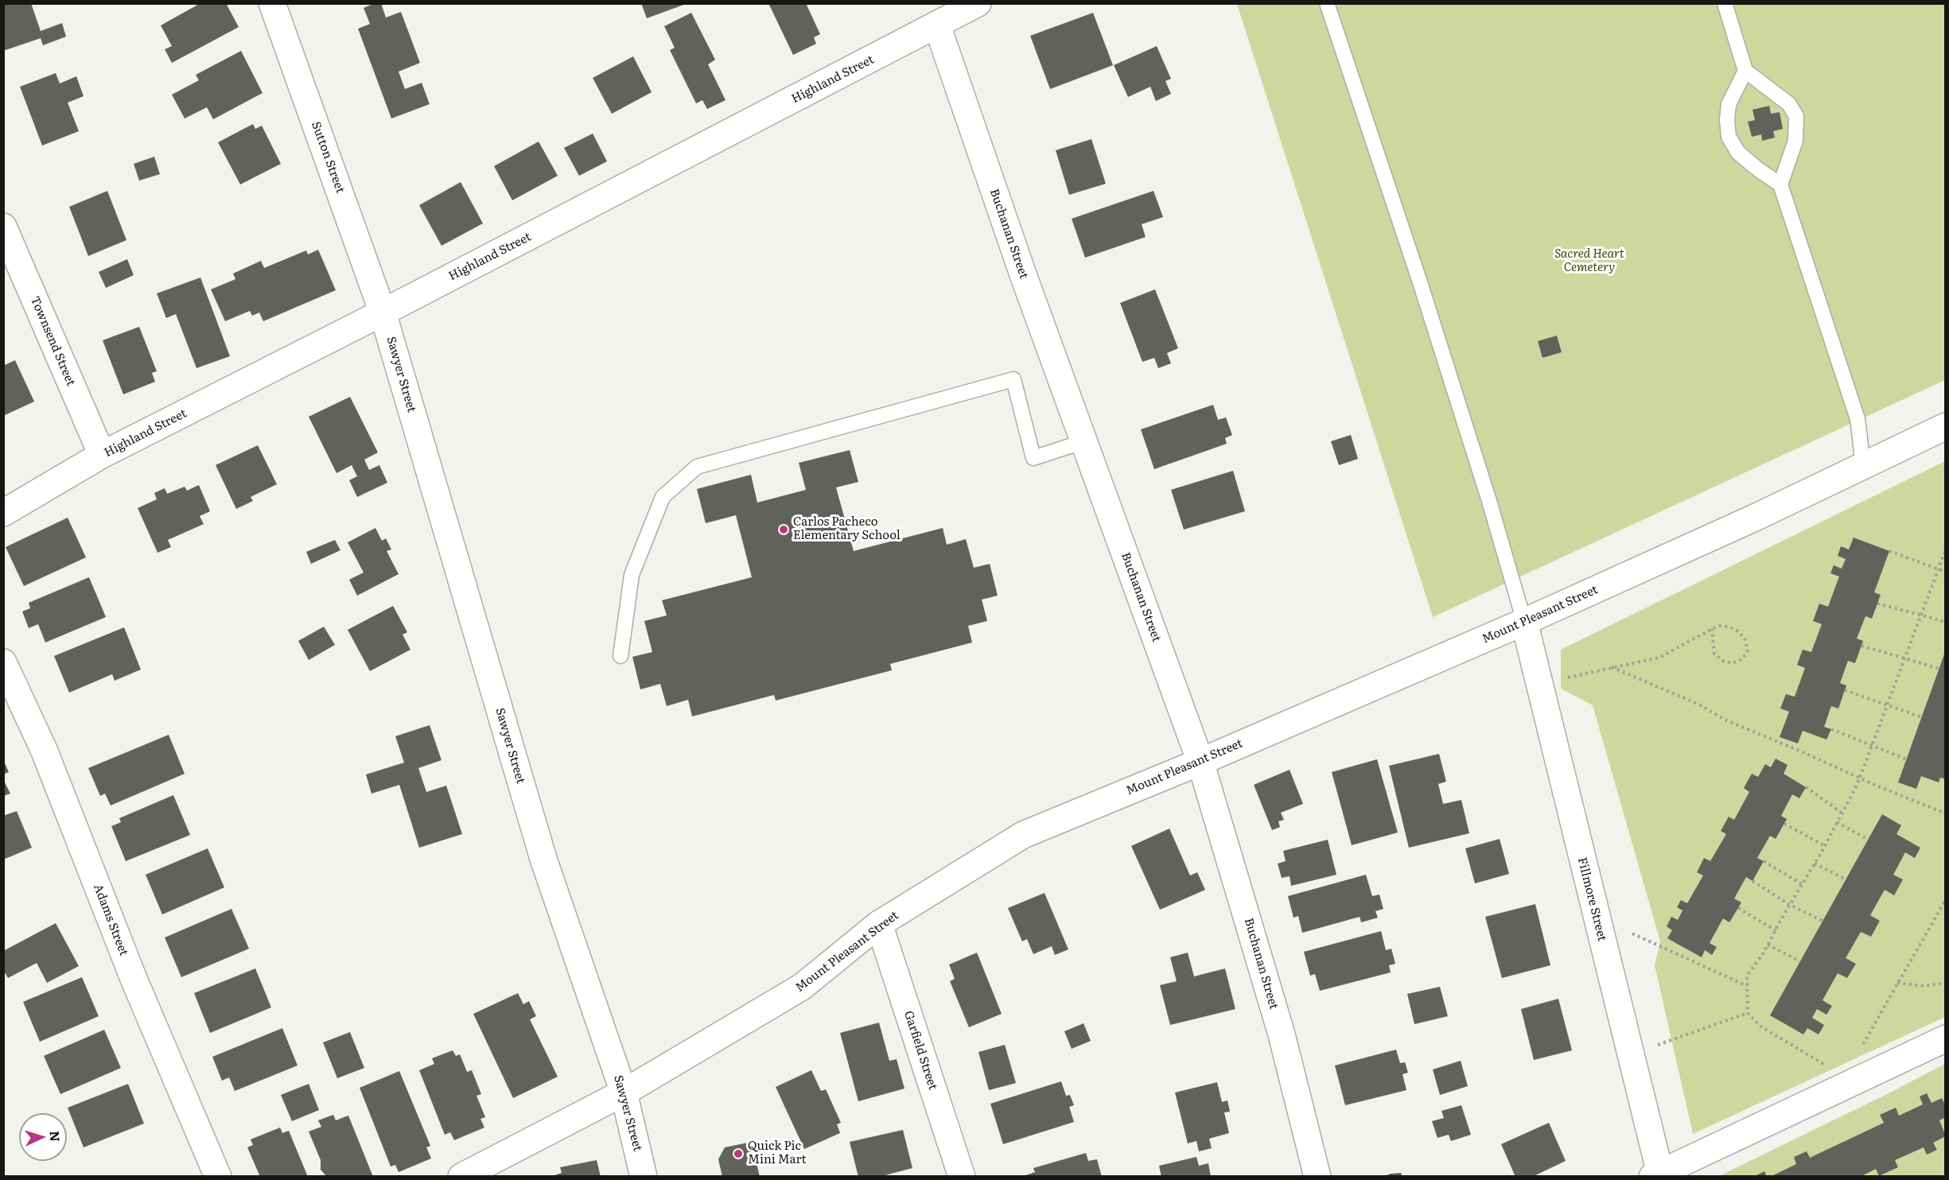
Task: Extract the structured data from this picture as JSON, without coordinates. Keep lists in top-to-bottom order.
{
  "streets": {
    "street": [
      "Highland Street",
      "Sutton Street",
      "Buchanan Street",
      "Townsend Street",
      "Sawyer Street",
      "Mount Pleasant Street",
      "Fillmore Street",
      "Adams Street",
      "Garfield Street"
    ]
  },
  "crossings": [
    ["Highland Street", "Sutton Street"],
    ["Highland Street", "Buchanan Street"],
    ["Highland Street", "Townsend Street"],
    ["Highland Street", "Sawyer Street"],
    ["Sutton Street", "Sawyer Street"],
    ["Buchanan Street", "Mount Pleasant Street"],
    ["Sawyer Street", "Mount Pleasant Street"],
    ["Mount Pleasant Street", "Fillmore Street"],
    ["Mount Pleasant Street", "Garfield Street"]
  ],
  "parks": ["Sacred Heart Cemetery"],
  "places": ["Carlos Pacheco Elementary School", "Quick Pic Mini Mart"],
  "north": "right"
}
